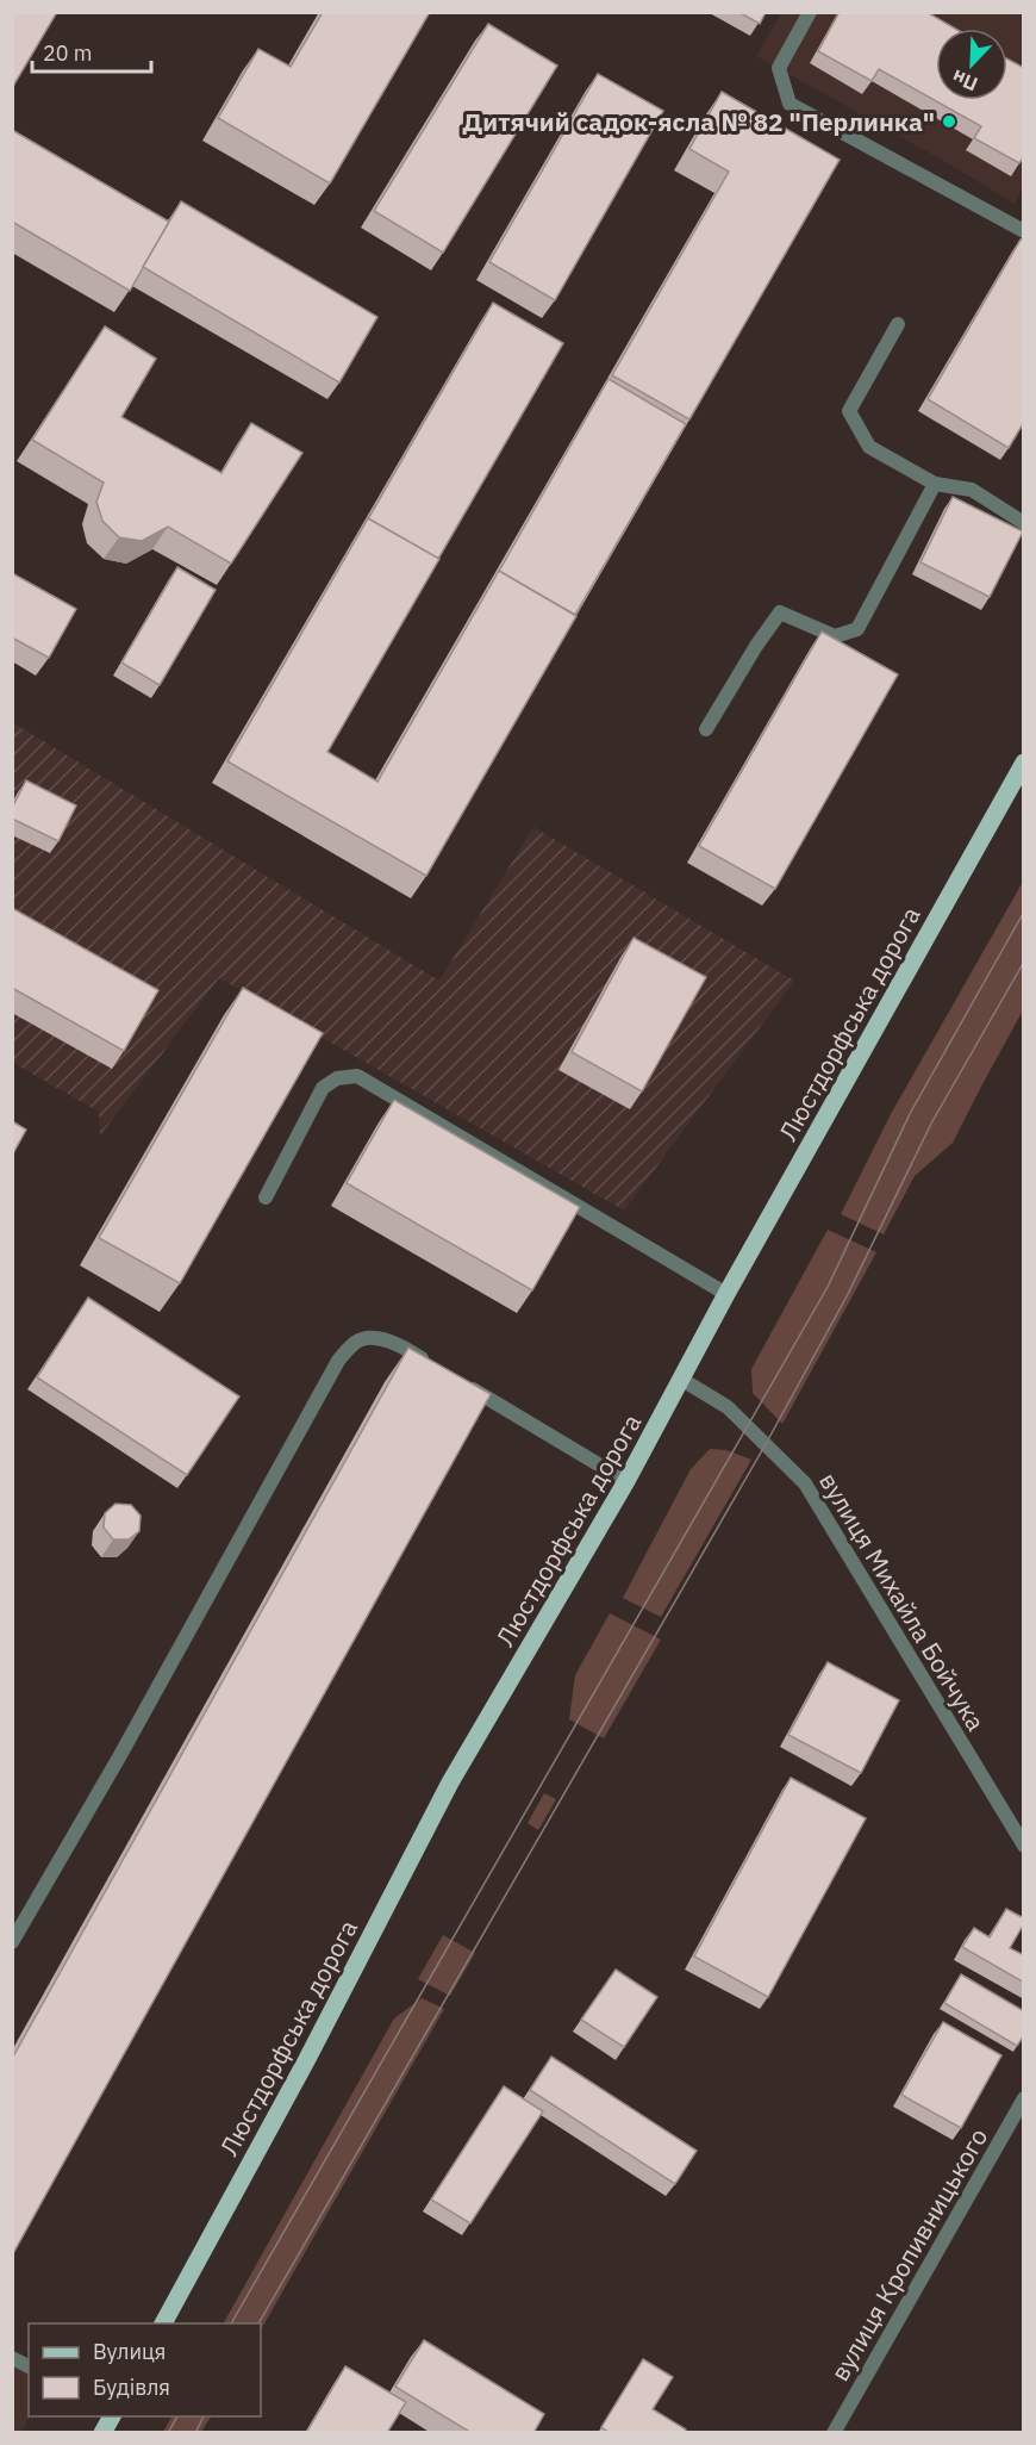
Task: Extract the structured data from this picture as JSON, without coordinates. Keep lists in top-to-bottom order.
{
  "streets": {
    "main road": ["Люстдорфська дорога"],
    "street": ["вулиця Михайла Бойчука", "вулиця Кропивницького"]
  },
  "crossings": [
    ["Люстдорфська дорога", "вулиця Михайла Бойчука"]
  ],
  "places": ["Дитячий садок-ясла № 82 \"Перлинка\""],
  "legend": ["Вулиця", "Будівля"],
  "scale_bar": "20 m",
  "north": "bottom left"
}
